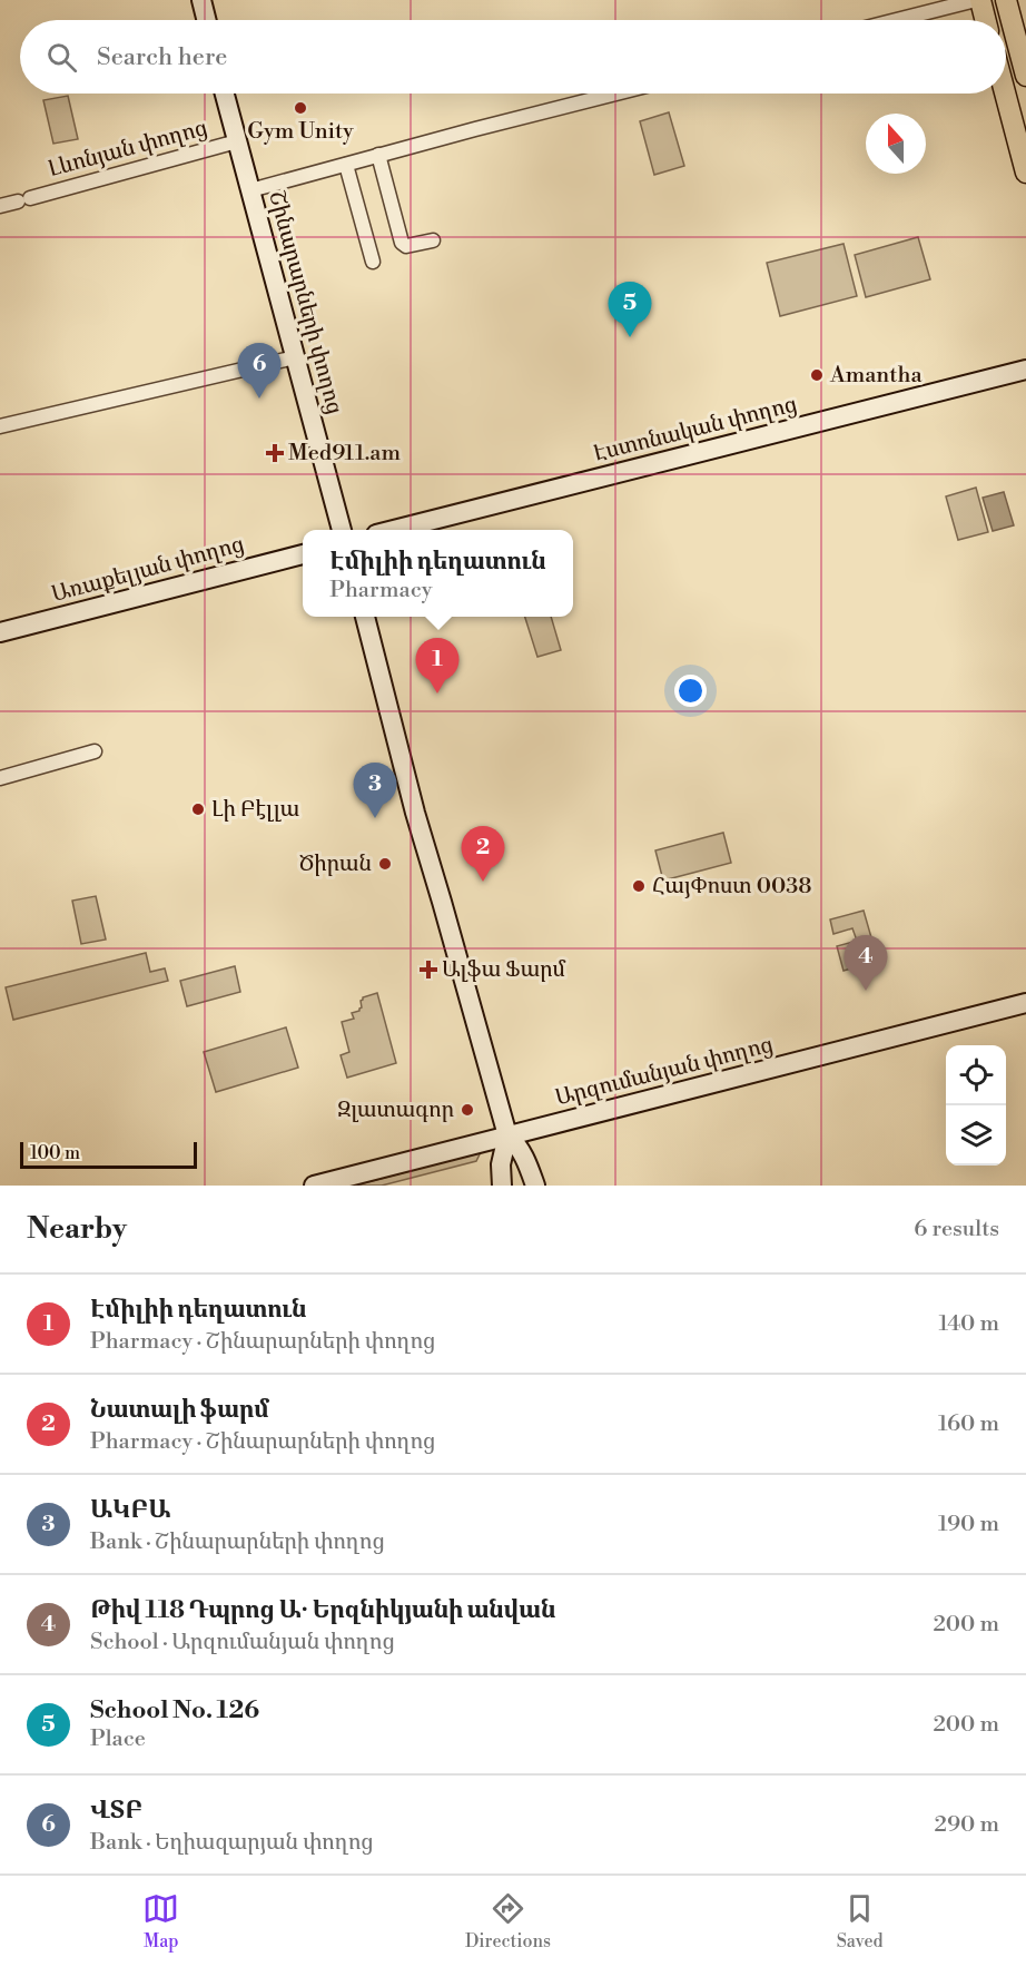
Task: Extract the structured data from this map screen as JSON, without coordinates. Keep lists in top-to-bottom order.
{
  "streets": {
    "street": [
      "Լևոնյան փողոց",
      "Շինարարների փողոց",
      "Էստոնական փողոց",
      "Առաքելյան փողոց",
      "Արզումանյան փողոց"
    ]
  },
  "crossings": [
    ["Լևոնյան փողոց", "Շինարարների փողոց"]
  ],
  "places": {
    "other": [
      "Gym Unity",
      "Amantha",
      "Լի Բէլլա",
      "Ծիրան",
      "ՀայՓոստ 0038",
      "Զլատագոր"
    ],
    "health": ["Med911.am", "Ալֆա Ֆարմ"]
  },
  "scale_bar": "100 m",
  "north": "top",
  "page": {
    "search": "Search here",
    "pins": [
      "5",
      "6",
      "1",
      "3",
      "2",
      "4"
    ],
    "popup": ["Էմիլիի դեղատուն", "Pharmacy"],
    "scale": "100 m",
    "heading": ["Nearby", "6 results"],
    "list": [
      {
        "mark": "1",
        "name": "Էմիլիի դեղատուն",
        "note": "Pharmacy · Շինարարների փողոց",
        "value": "140 m"
      },
      {
        "mark": "2",
        "name": "Նատալի ֆարմ",
        "note": "Pharmacy · Շինարարների փողոց",
        "value": "160 m"
      },
      {
        "mark": "3",
        "name": "ԱԿԲԱ",
        "note": "Bank · Շինարարների փողոց",
        "value": "190 m"
      },
      {
        "mark": "4",
        "name": "Թիվ 118 Դպրոց Ա․ Երզնիկյանի անվան",
        "note": "School · Արզումանյան փողոց",
        "value": "200 m"
      },
      {
        "mark": "5",
        "name": "School No. 126",
        "note": "Place",
        "value": "200 m"
      },
      {
        "mark": "6",
        "name": "ՎՏԲ",
        "note": "Bank · Եղիազարյան փողոց",
        "value": "290 m"
      }
    ],
    "nav": ["Map", "Directions", "Saved"]
  }
}
